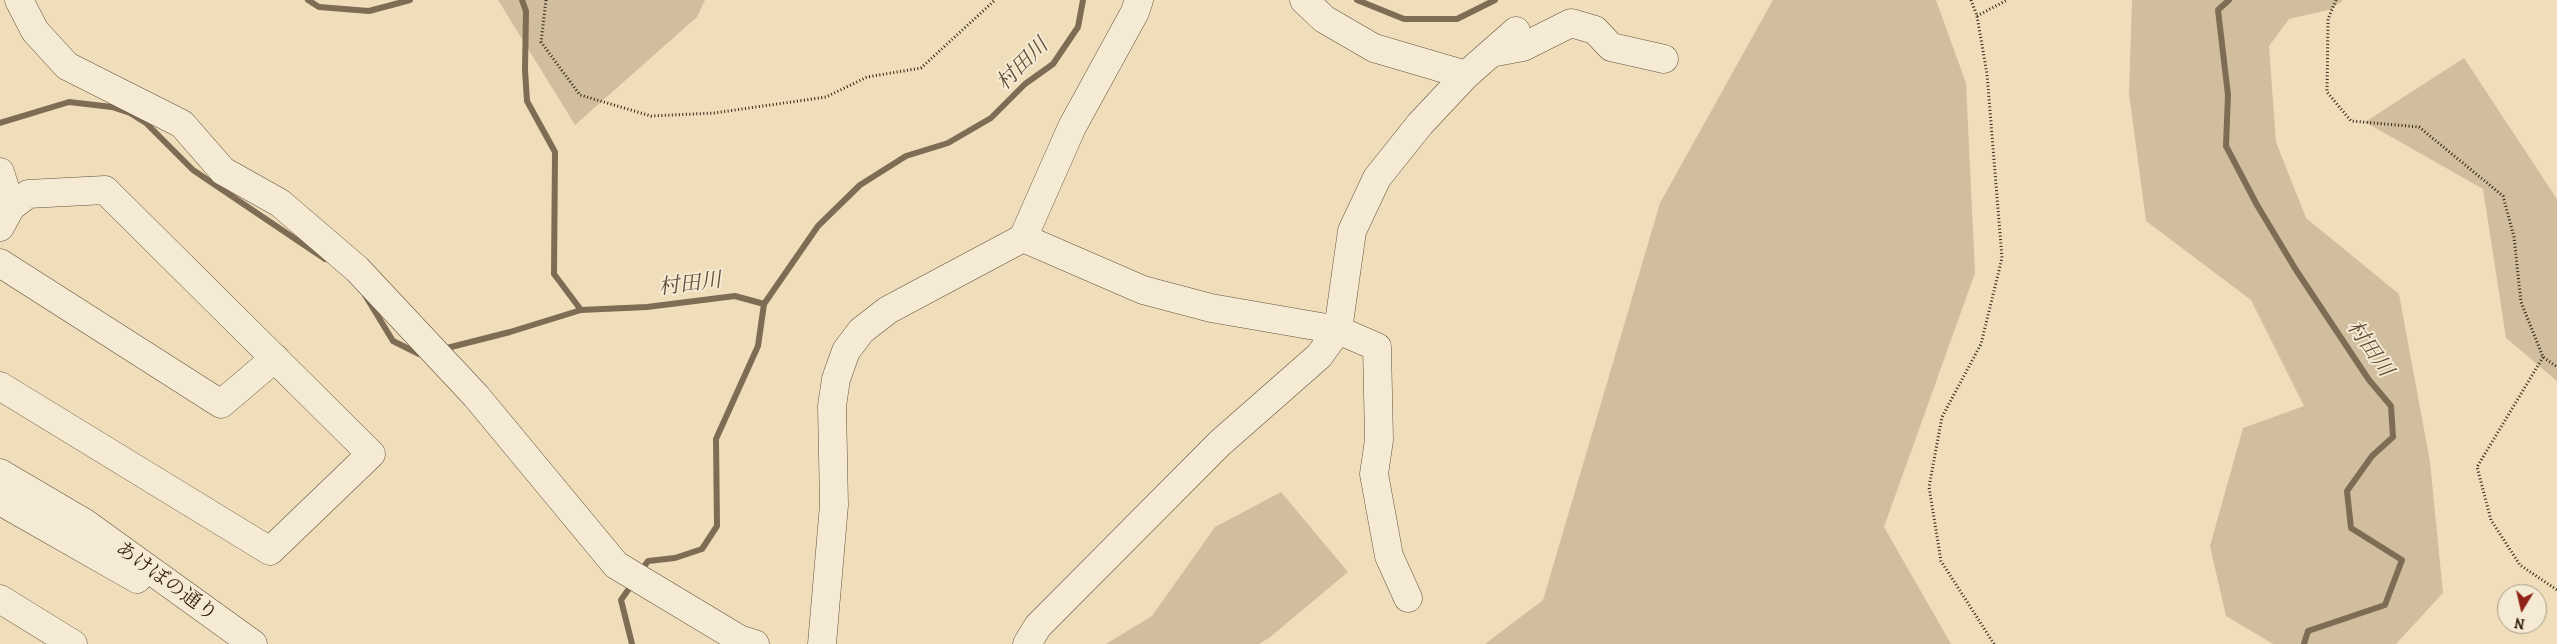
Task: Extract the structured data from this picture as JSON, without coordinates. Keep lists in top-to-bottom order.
{
  "streets": {
    "street": ["あけぼの通り"]
  },
  "water": ["村田川"],
  "north": "bottom"
}
